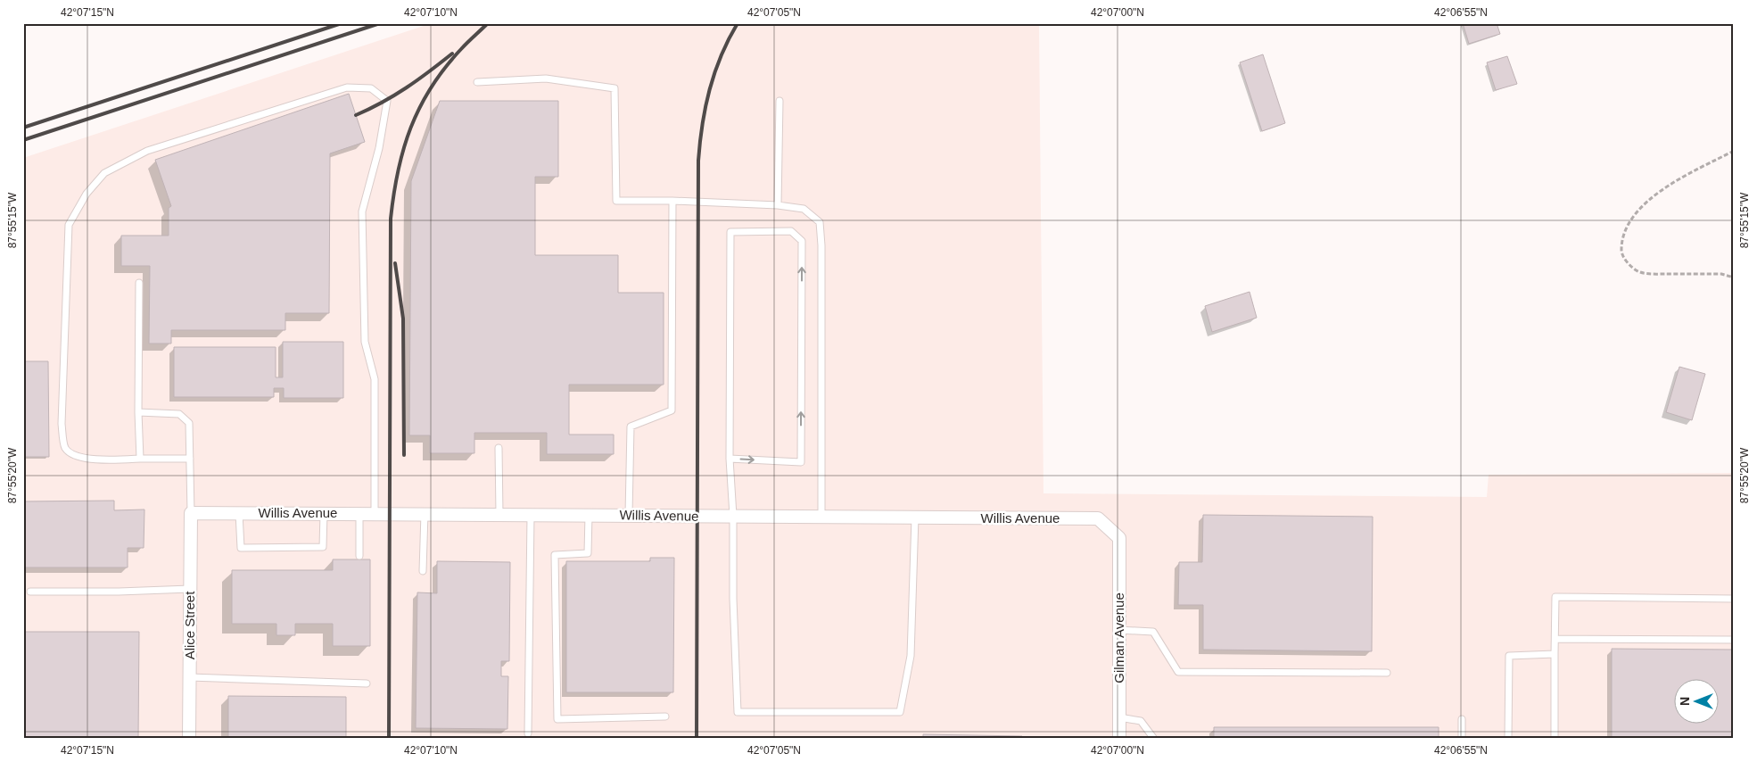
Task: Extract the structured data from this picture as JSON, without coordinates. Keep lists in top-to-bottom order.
{
  "streets": {
    "street": ["Willis Avenue", "Alice Street", "Gilman Avenue"]
  },
  "crossings": [
    ["Willis Avenue", "Alice Street"],
    ["Willis Avenue", "Gilman Avenue"]
  ],
  "north": "left",
  "coordinates": [
    "42°07'15\"N",
    "42°07'10\"N",
    "42°07'05\"N",
    "42°07'00\"N",
    "42°06'55\"N",
    "87°55'15\"W",
    "87°55'20\"W"
  ]
}
